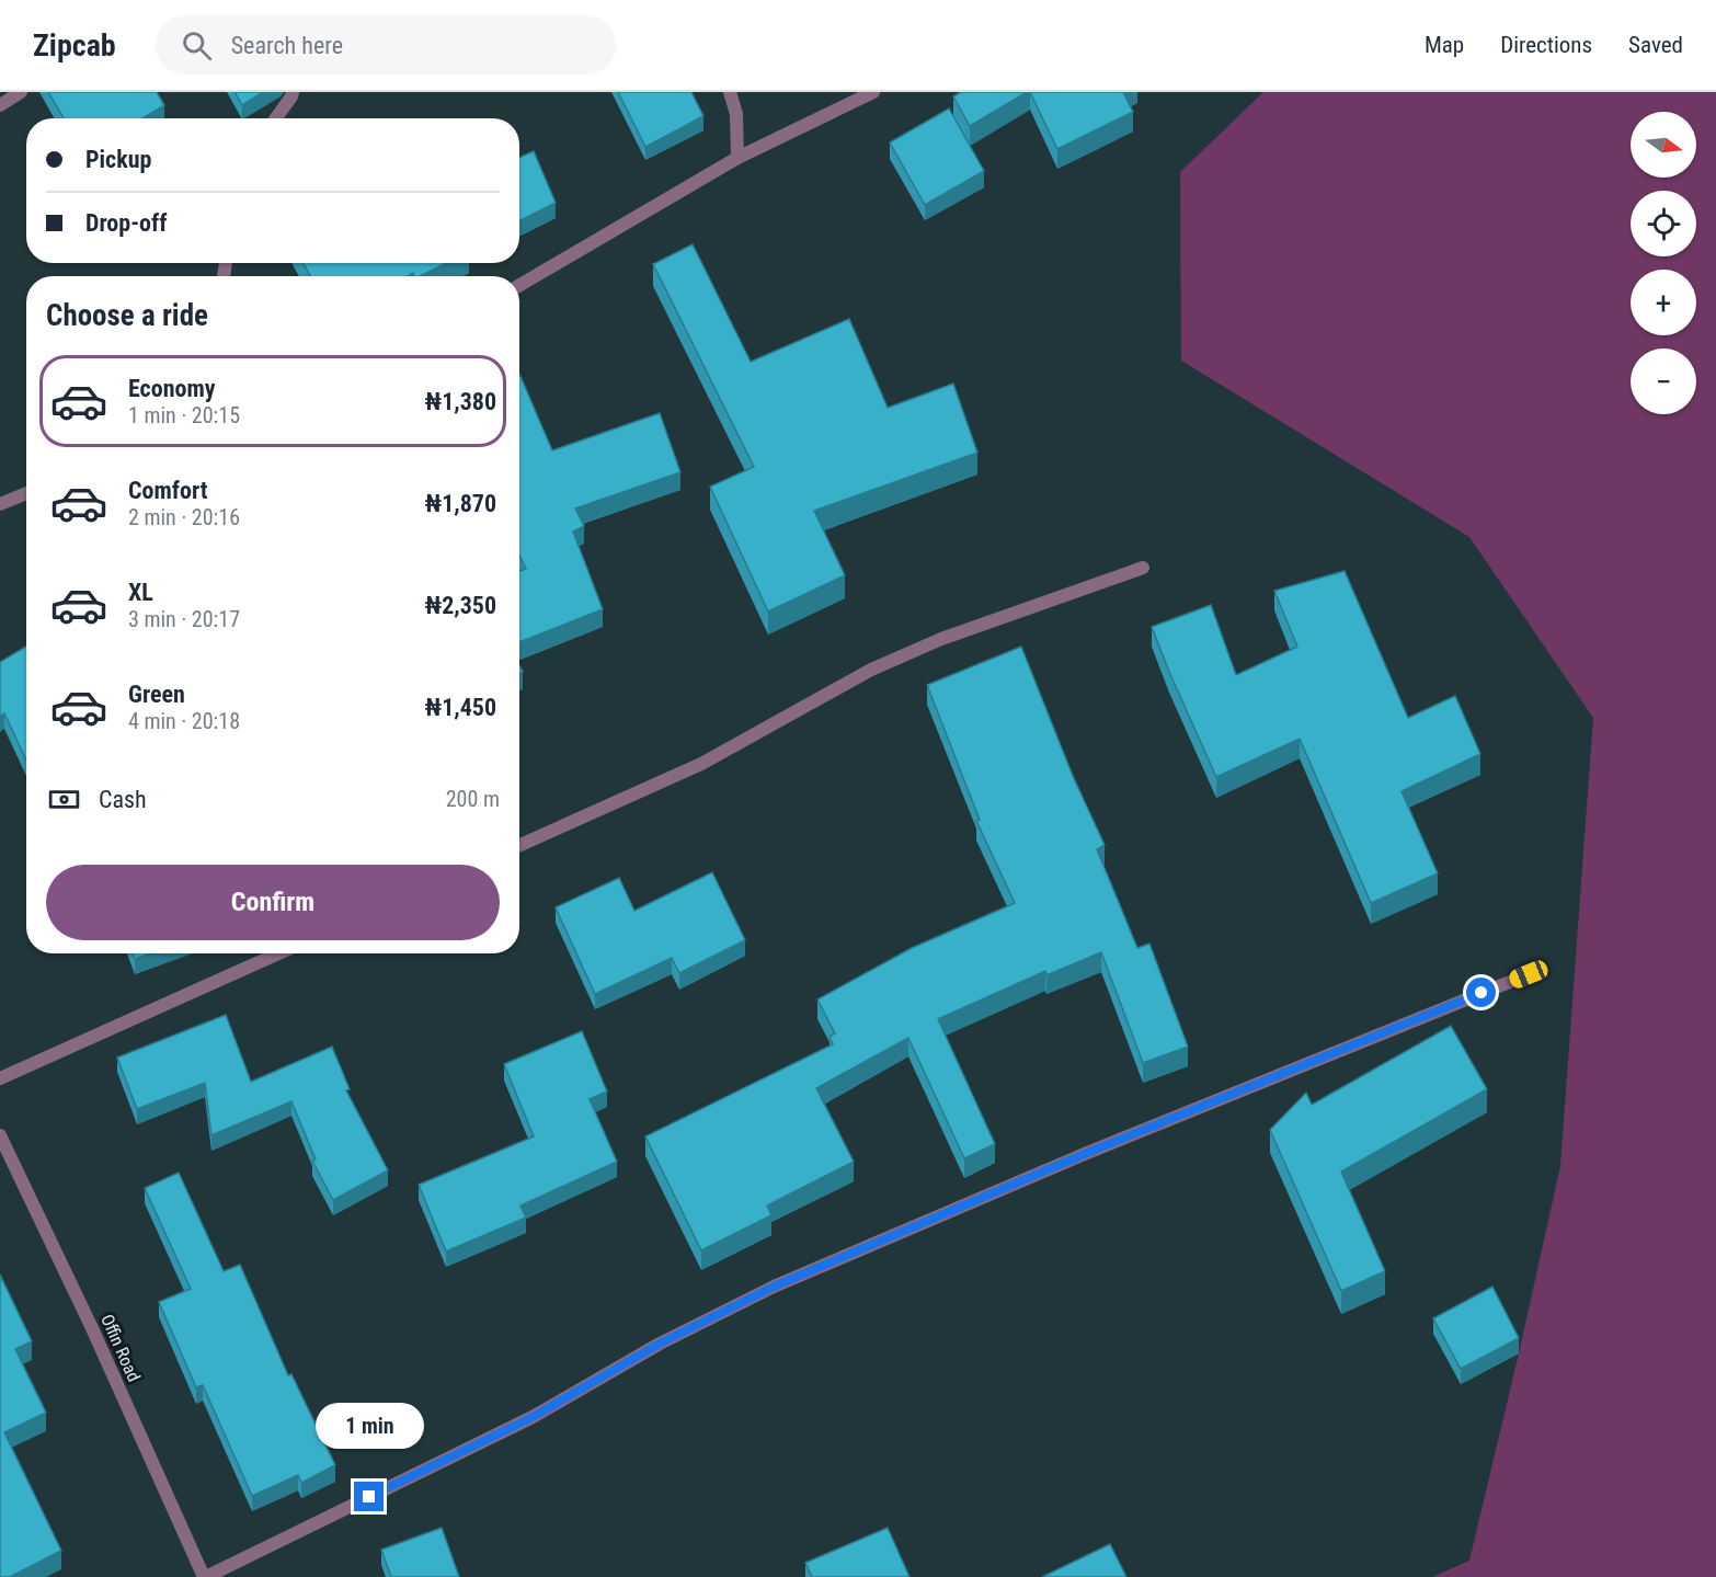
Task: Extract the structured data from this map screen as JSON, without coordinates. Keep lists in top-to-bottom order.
{
  "streets": {
    "street": ["Offin Road"]
  },
  "north": "right",
  "page": {
    "header": "Zipcab",
    "search": "Search here",
    "nav": ["Map", "Directions", "Saved"],
    "map_buttons": ["+", "−"],
    "banner": ["Pickup", "Drop-off"],
    "heading": "Choose a ride",
    "list": [
      {
        "name": "Economy",
        "note": "1 min · 20:15",
        "value": "₦1,380"
      },
      {
        "name": "Comfort",
        "note": "2 min · 20:16",
        "value": "₦1,870"
      },
      {
        "name": "XL",
        "note": "3 min · 20:17",
        "value": "₦2,350"
      },
      {
        "name": "Green",
        "note": "4 min · 20:18",
        "value": "₦1,450"
      }
    ],
    "pay": ["Cash", "200 m"],
    "buttons": "Confirm",
    "bubble": "1 min"
  }
}
